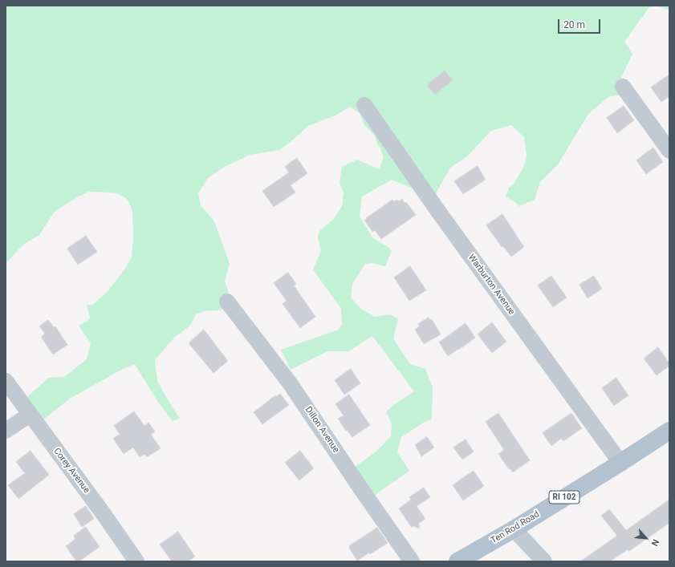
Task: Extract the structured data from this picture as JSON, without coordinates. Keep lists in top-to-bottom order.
{
  "streets": {
    "main road": ["RI 102", "Ten Rod Road"],
    "street": ["Warburton Avenue", "Dillon Avenue", "Corey Avenue"]
  },
  "crossings": [
    ["Warburton Avenue", "Ten Rod Road"]
  ],
  "scale_bar": "20 m",
  "north": "bottom right"
}
